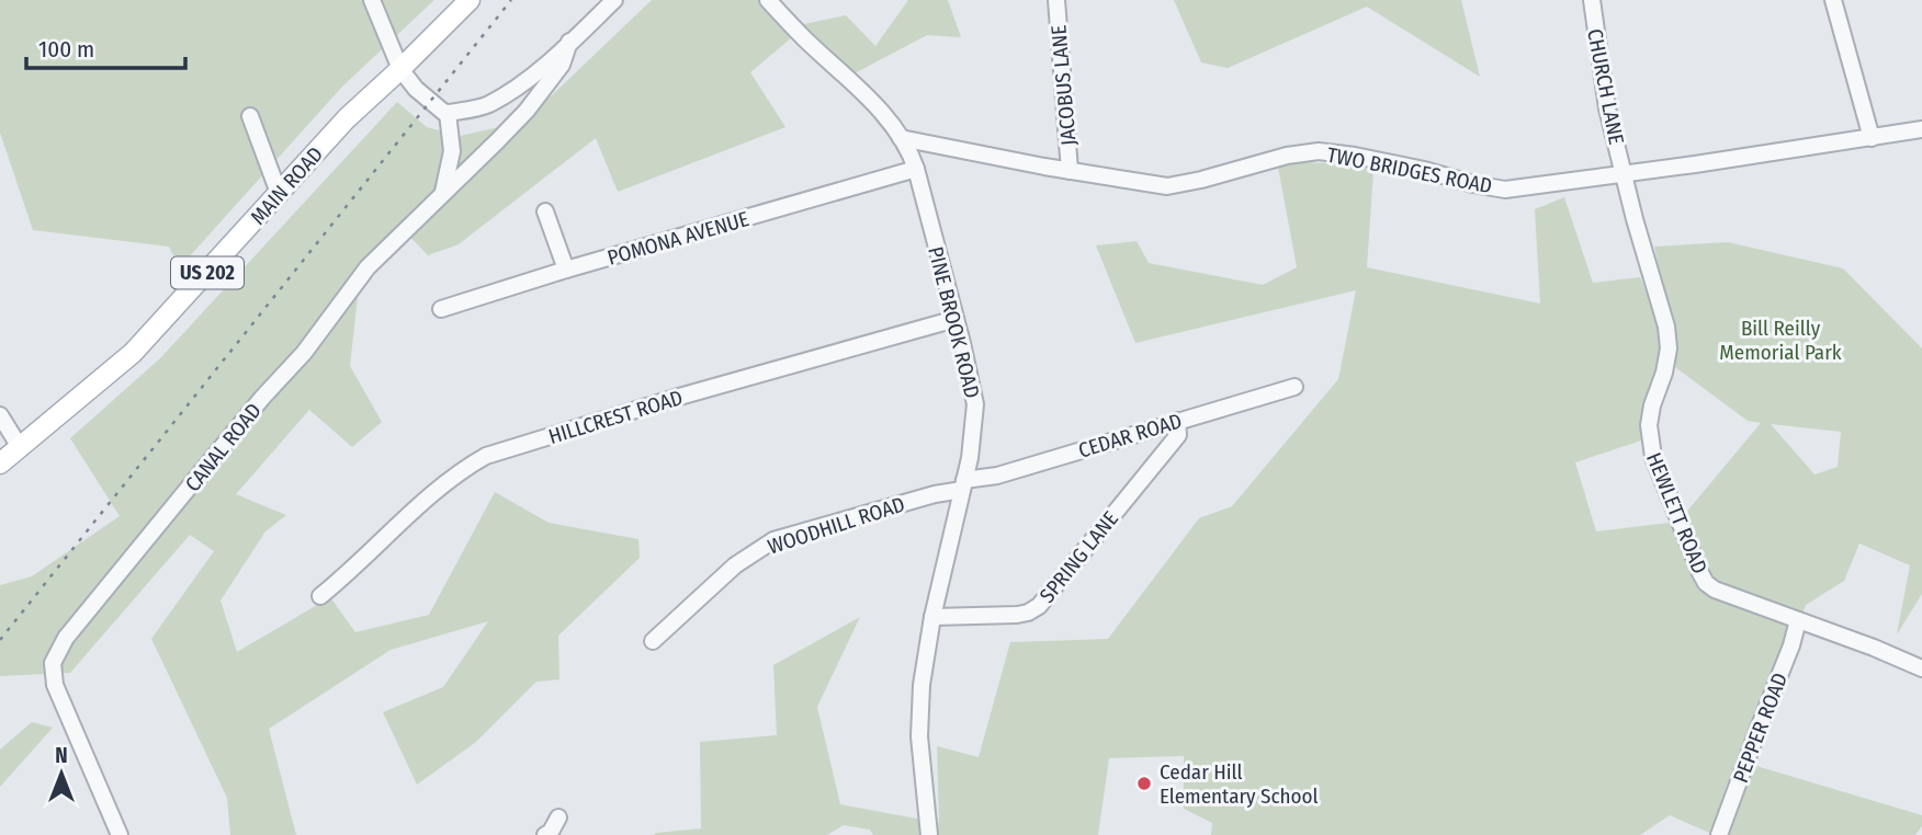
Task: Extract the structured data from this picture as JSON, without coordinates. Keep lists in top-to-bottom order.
{
  "streets": {
    "main road": ["MAIN ROAD", "US 202"],
    "street": [
      "JACOBUS LANE",
      "CHURCH LANE",
      "TWO BRIDGES ROAD",
      "POMONA AVENUE",
      "PINE BROOK ROAD",
      "HILLCREST ROAD",
      "CEDAR ROAD",
      "CANAL ROAD",
      "HEWLETT ROAD",
      "WOODHILL ROAD",
      "SPRING LANE",
      "PEPPER ROAD"
    ]
  },
  "crossings": [
    ["JACOBUS LANE", "TWO BRIDGES ROAD"],
    ["CHURCH LANE", "TWO BRIDGES ROAD"],
    ["CHURCH LANE", "HEWLETT ROAD"],
    ["TWO BRIDGES ROAD", "PINE BROOK ROAD"],
    ["TWO BRIDGES ROAD", "HEWLETT ROAD"],
    ["POMONA AVENUE", "PINE BROOK ROAD"],
    ["PINE BROOK ROAD", "HILLCREST ROAD"],
    ["PINE BROOK ROAD", "CEDAR ROAD"],
    ["PINE BROOK ROAD", "WOODHILL ROAD"],
    ["PINE BROOK ROAD", "SPRING LANE"],
    ["CEDAR ROAD", "WOODHILL ROAD"],
    ["CEDAR ROAD", "SPRING LANE"],
    ["HEWLETT ROAD", "PEPPER ROAD"]
  ],
  "parks": ["Bill Reilly Memorial Park"],
  "places": ["Cedar Hill Elementary School"],
  "scale_bar": "100 m",
  "north": "top"
}
